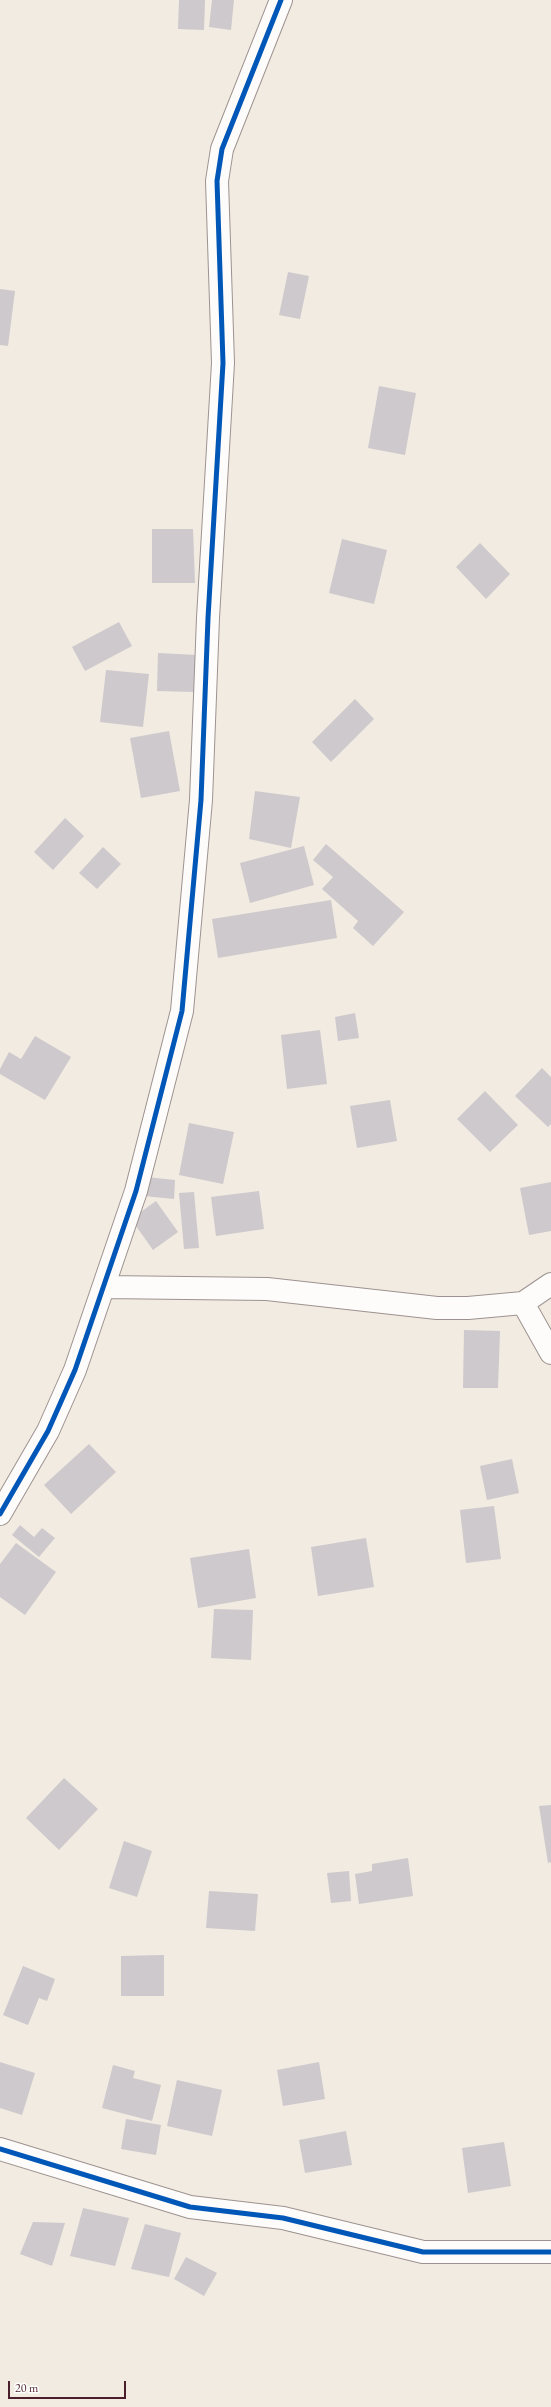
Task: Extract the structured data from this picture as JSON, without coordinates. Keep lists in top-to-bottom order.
{
  "scale_bar": "20 m"
}
